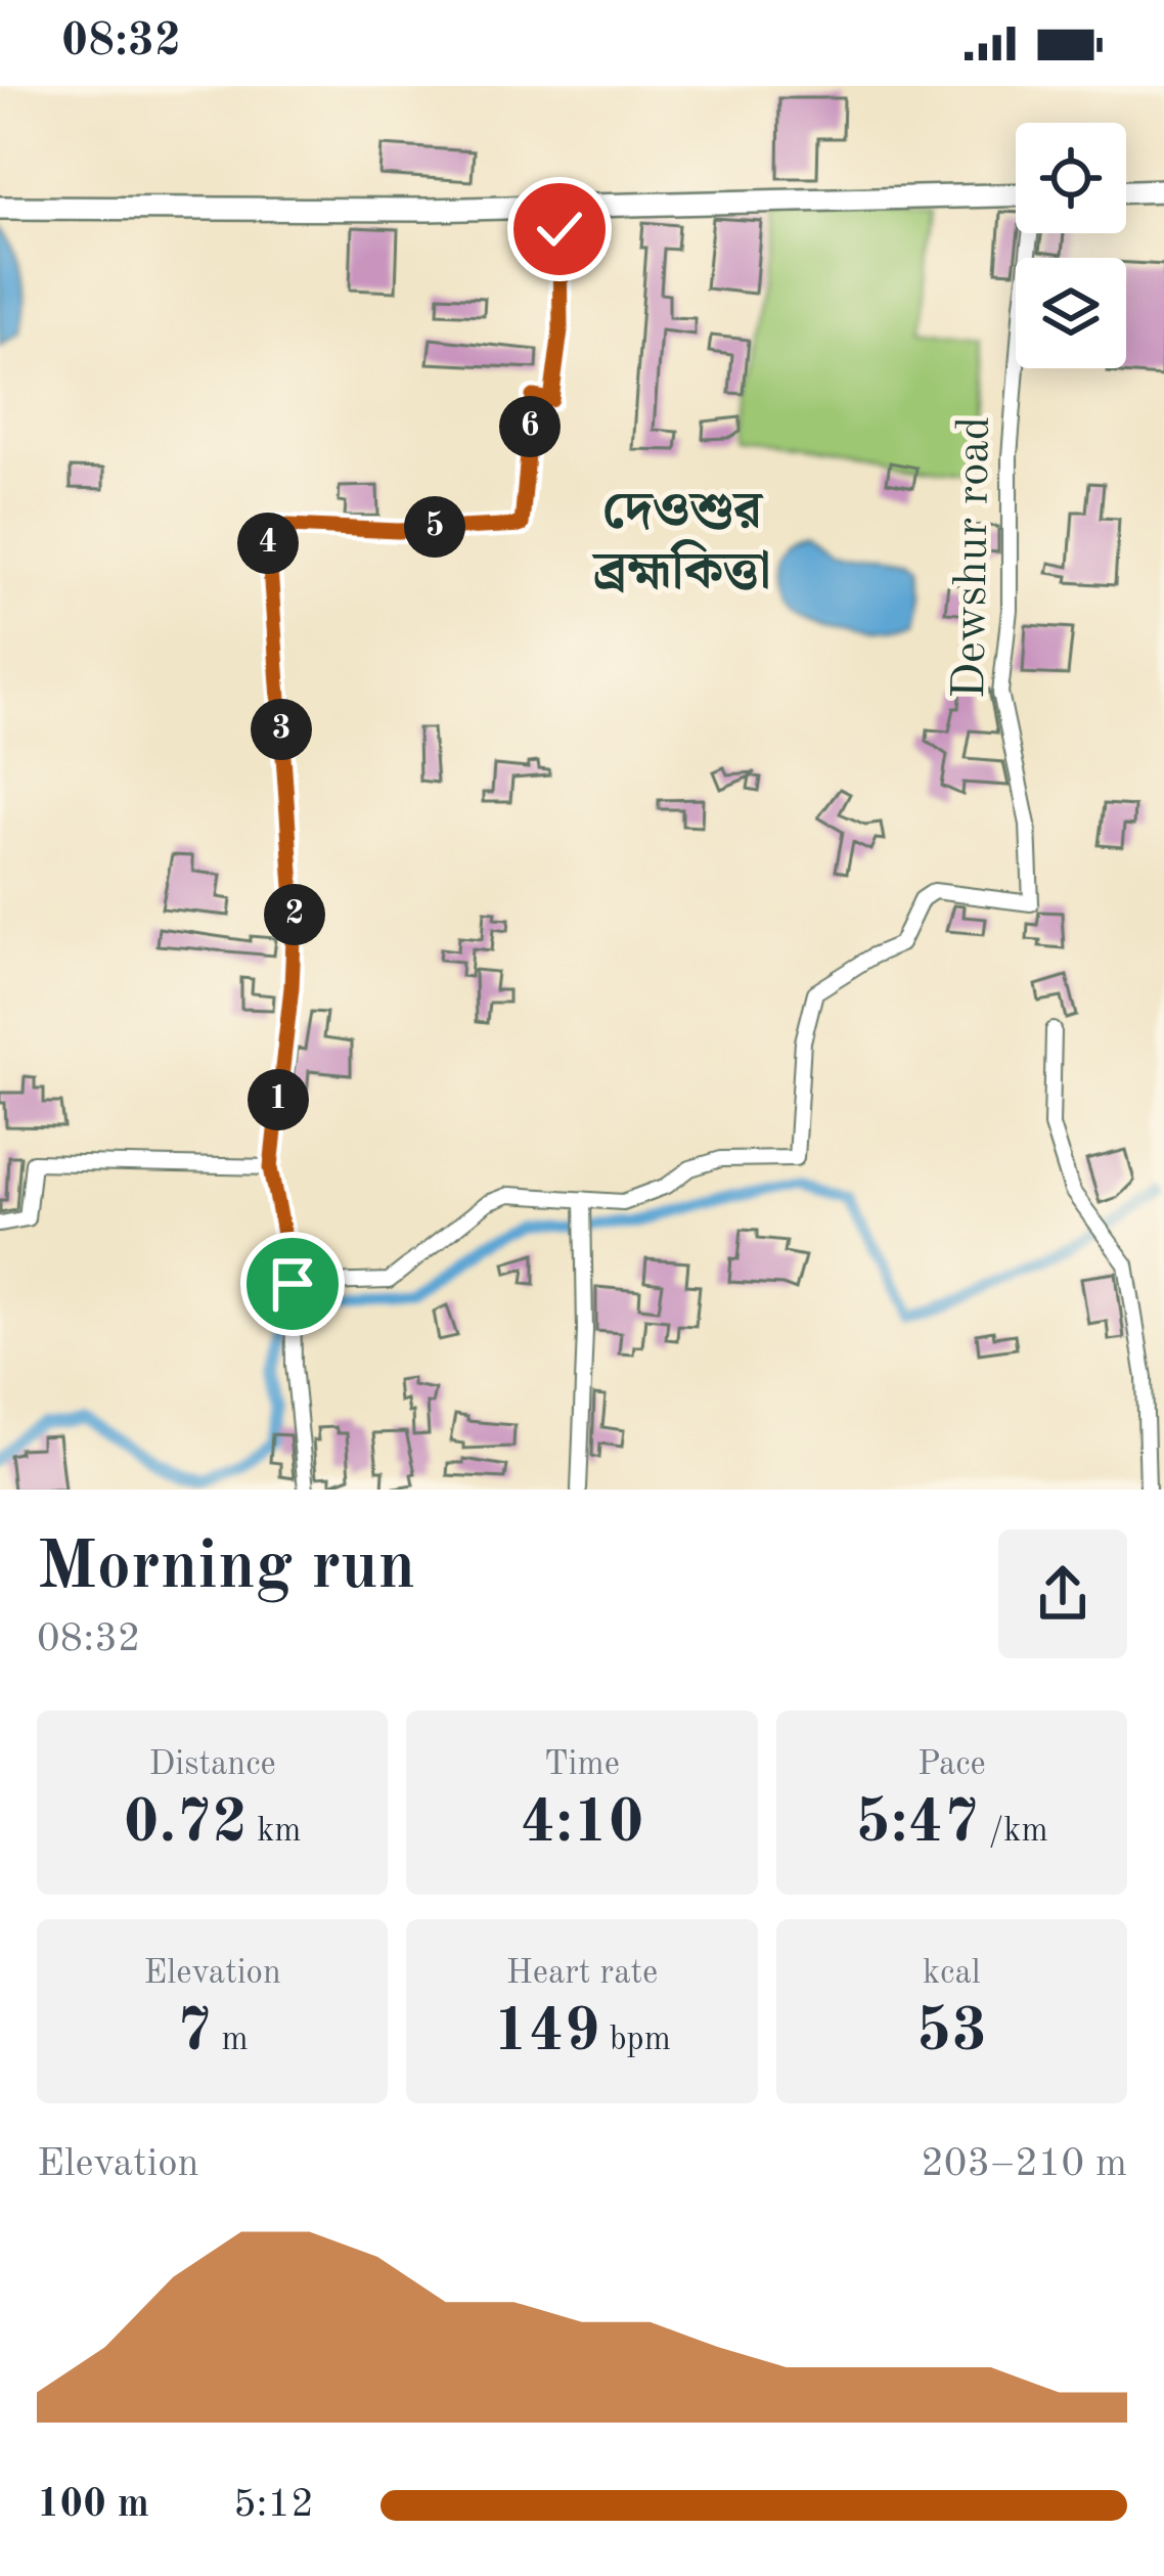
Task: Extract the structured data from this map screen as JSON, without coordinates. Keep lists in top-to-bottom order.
{
  "streets": {
    "street": ["Dewshur road"]
  },
  "districts": ["দেওশুর ব্রহ্মকিত্তা"],
  "page": {
    "status": "08:32",
    "pins": [
      "6",
      "5",
      "4",
      "3",
      "2",
      "1"
    ],
    "heading": ["Morning run", "08:32"],
    "stats": [
      ["Distance", "0.72 km"],
      ["Time", "4:10"],
      ["Pace", "5:47 /km"],
      ["Elevation", "7 m"],
      ["Heart rate", "149 bpm"],
      ["kcal", "53"]
    ],
    "chart": ["Elevation", "203–210 m"],
    "list": [
      {
        "name": "100 m",
        "note": "5:12"
      }
    ]
  }
}
